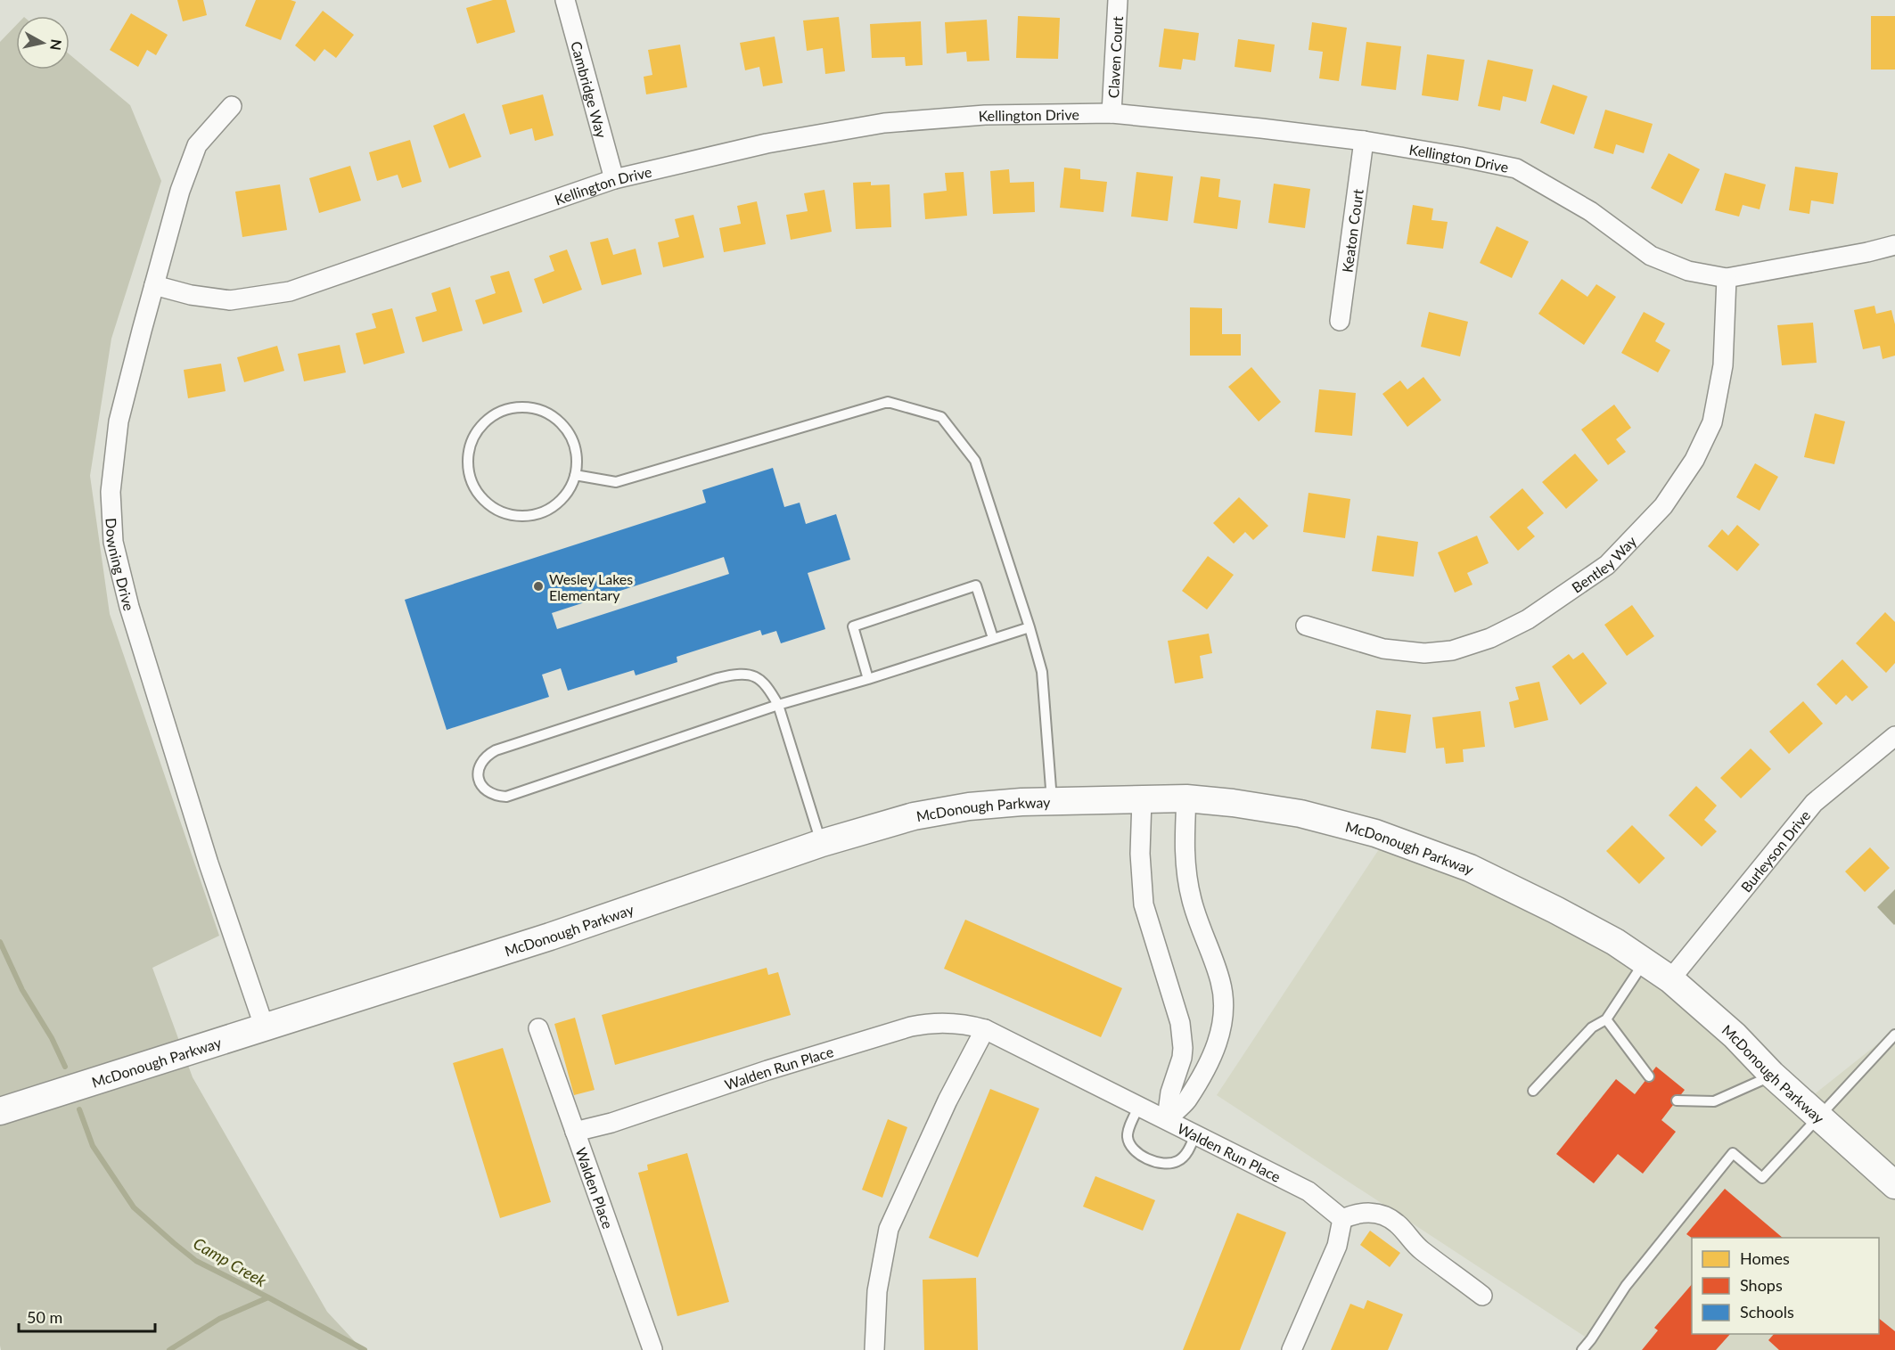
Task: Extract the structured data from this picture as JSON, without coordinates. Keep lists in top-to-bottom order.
{
  "streets": {
    "street": [
      "Claven Court",
      "Cambridge Way",
      "Kellington Drive",
      "Keaton Court",
      "Bentley Way",
      "Downing Drive",
      "McDonough Parkway",
      "Burleyson Drive",
      "Walden Run Place",
      "Walden Place"
    ]
  },
  "crossings": [
    ["Claven Court", "Kellington Drive"],
    ["Cambridge Way", "Kellington Drive"],
    ["Kellington Drive", "Keaton Court"],
    ["Kellington Drive", "Bentley Way"],
    ["Kellington Drive", "Downing Drive"],
    ["Downing Drive", "McDonough Parkway"],
    ["McDonough Parkway", "Burleyson Drive"],
    ["Walden Run Place", "Walden Place"]
  ],
  "water": ["Camp Creek"],
  "places": ["Wesley Lakes Elementary"],
  "legend": ["Homes", "Shops", "Schools"],
  "scale_bar": "50 m",
  "north": "right"
}
